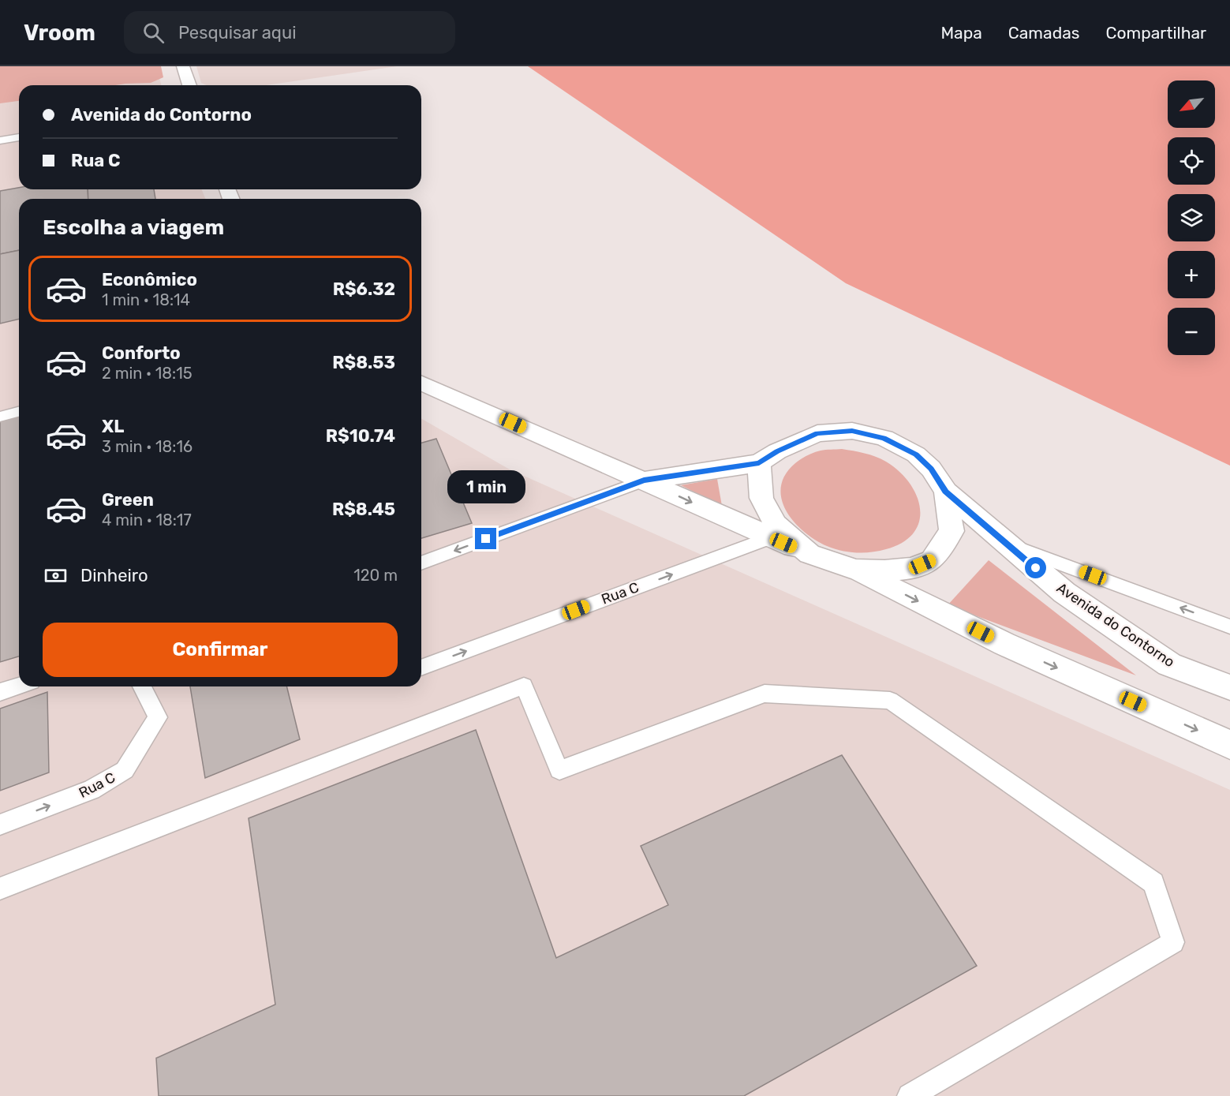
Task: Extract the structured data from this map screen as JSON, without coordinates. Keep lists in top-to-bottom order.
{
  "streets": {
    "street": ["Avenida do Contorno"],
    "lane": ["Rua C"]
  },
  "north": "bottom left",
  "page": {
    "header": "Vroom",
    "search": "Pesquisar aqui",
    "nav": ["Mapa", "Camadas", "Compartilhar"],
    "map_buttons": ["+", "−"],
    "banner": ["Avenida do Contorno", "Rua C"],
    "heading": "Escolha a viagem",
    "list": [
      {
        "name": "Econômico",
        "note": "1 min · 18:14",
        "value": "R$6.32"
      },
      {
        "name": "Conforto",
        "note": "2 min · 18:15",
        "value": "R$8.53"
      },
      {
        "name": "XL",
        "note": "3 min · 18:16",
        "value": "R$10.74"
      },
      {
        "name": "Green",
        "note": "4 min · 18:17",
        "value": "R$8.45"
      }
    ],
    "bubble": "1 min",
    "pay": ["Dinheiro", "120 m"],
    "buttons": "Confirmar"
  }
}
